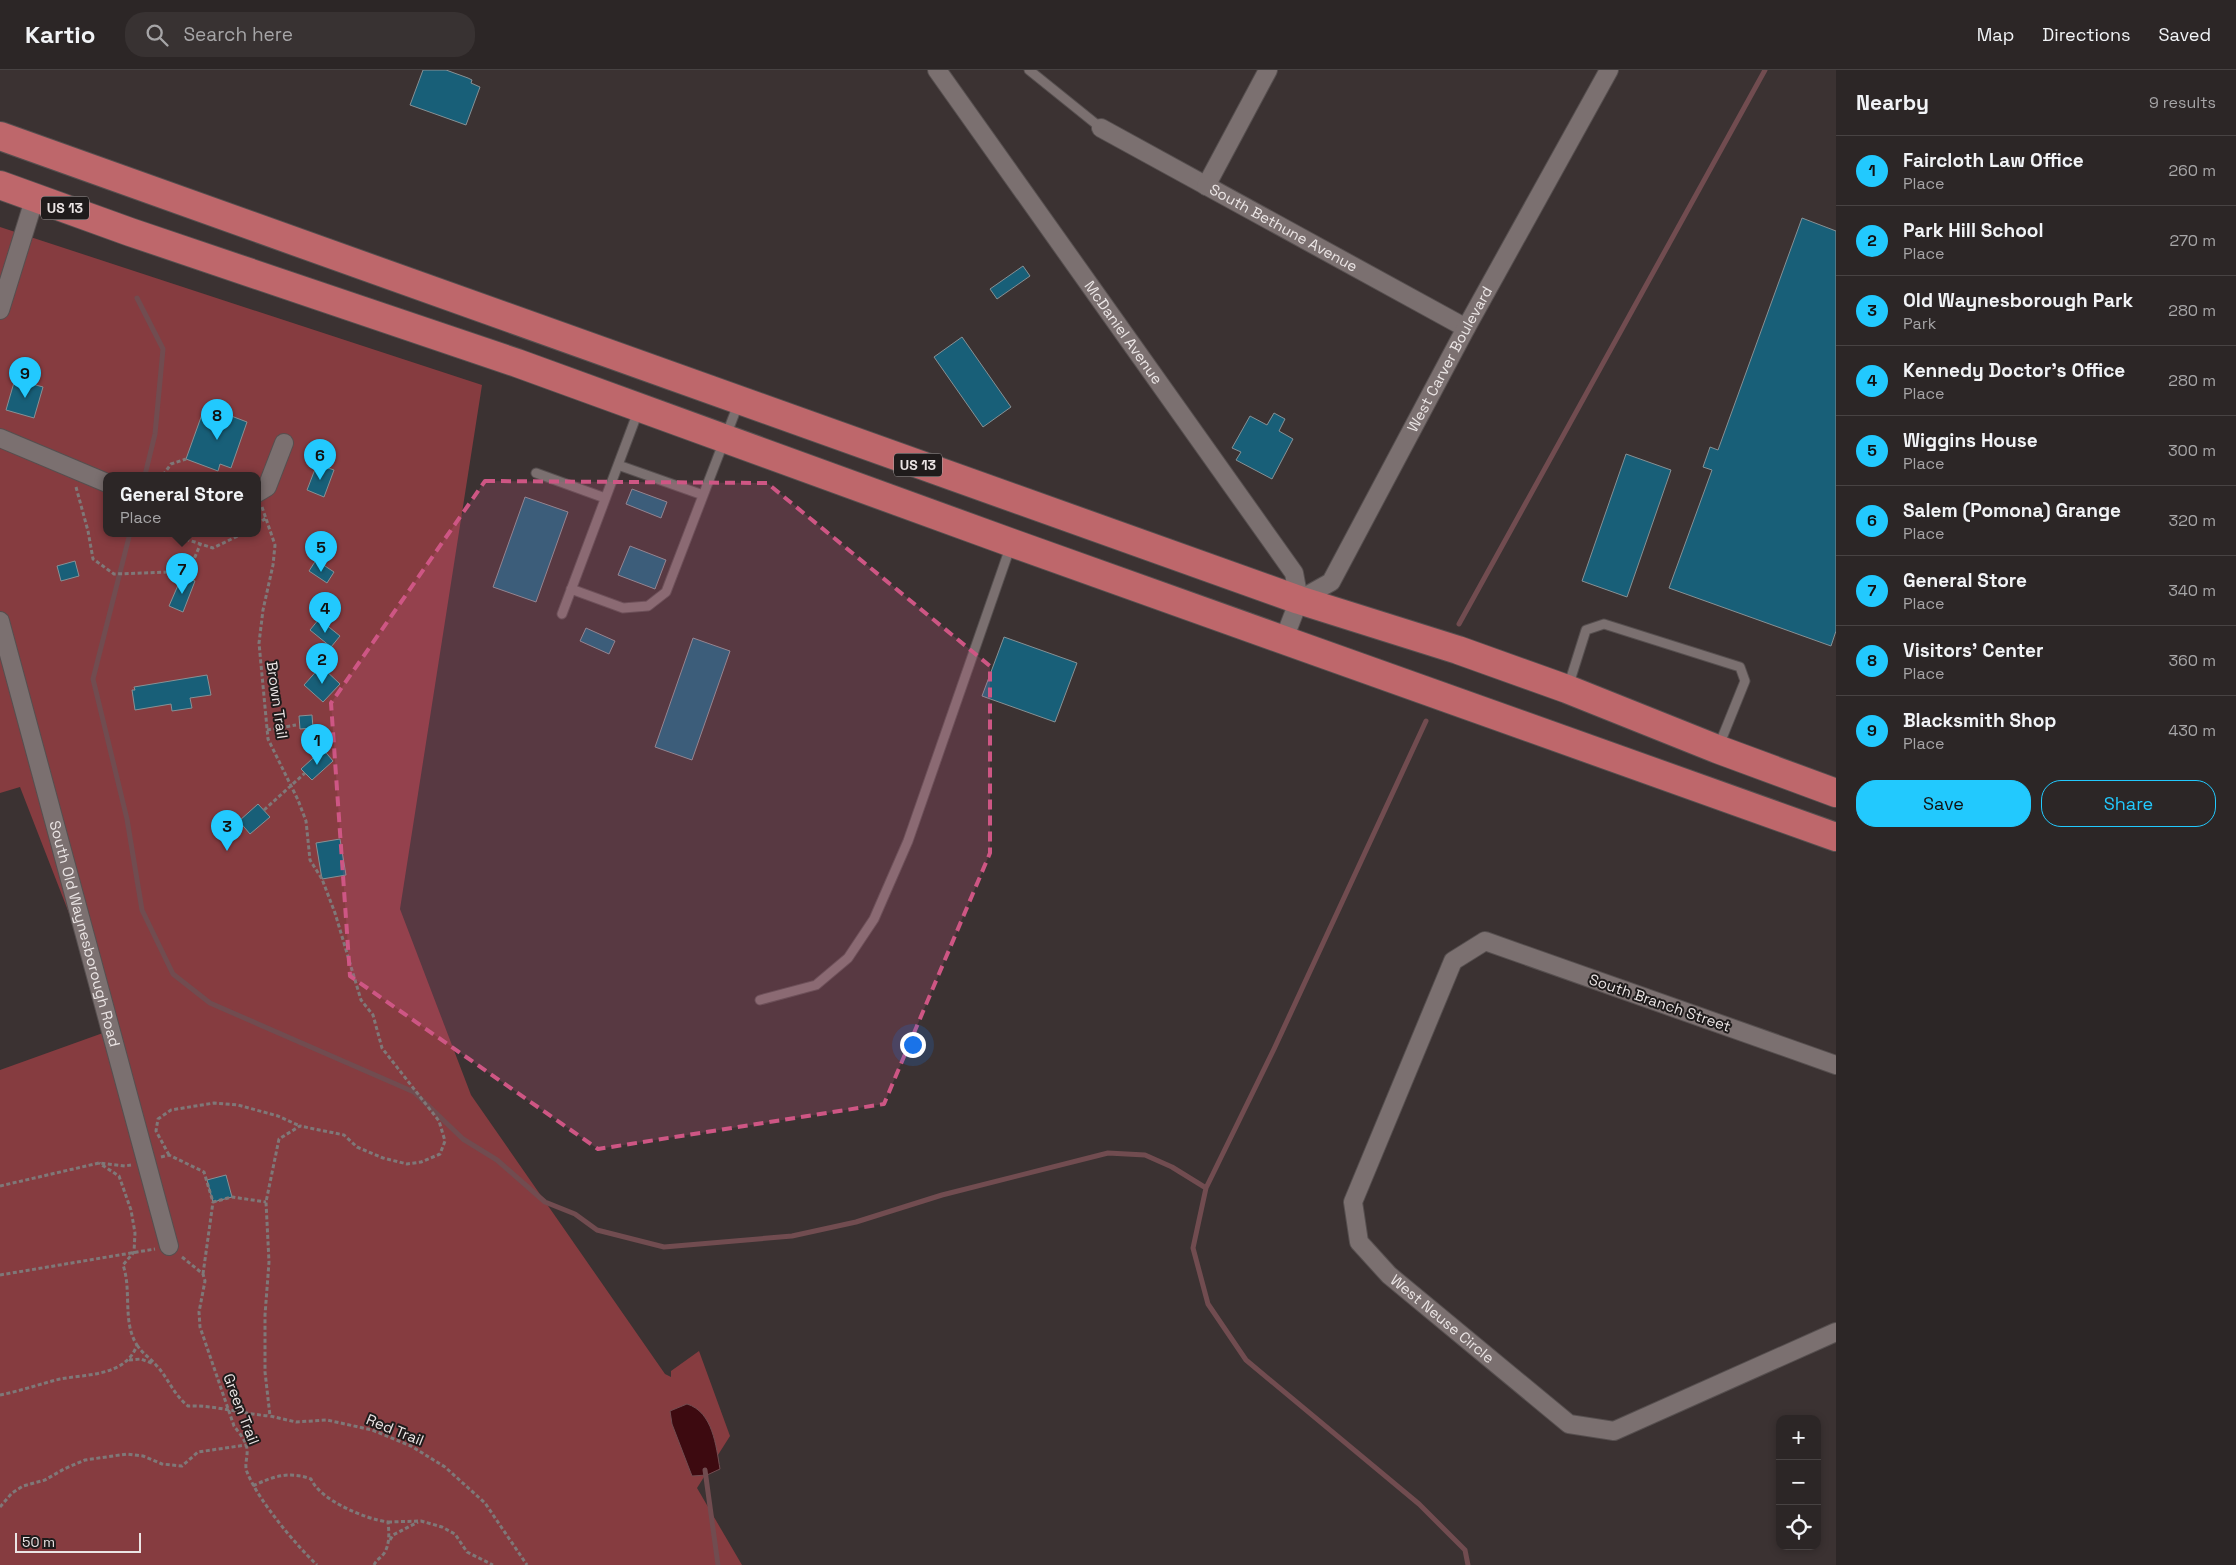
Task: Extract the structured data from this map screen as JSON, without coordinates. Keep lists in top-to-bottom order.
{
  "streets": {
    "highway": ["US 13"],
    "street": [
      "South Bethune Avenue",
      "McDaniel Avenue",
      "West Carver Boulevard",
      "South Old Waynesborough Road",
      "South Branch Street",
      "West Neuse Circle"
    ],
    "path": ["Brown Trail", "Green Trail", "Red Trail"]
  },
  "crossings": [
    ["US 13", "McDaniel Avenue"],
    ["US 13", "West Carver Boulevard"],
    ["South Bethune Avenue", "West Carver Boulevard"],
    ["McDaniel Avenue", "West Carver Boulevard"],
    ["South Branch Street", "West Neuse Circle"],
    ["Green Trail", "Red Trail"]
  ],
  "scale_bar": "50 m",
  "page": {
    "header": "Kartio",
    "search": "Search here",
    "nav": ["Map", "Directions", "Saved"],
    "heading": ["Nearby", "9 results"],
    "list": [
      {
        "mark": "1",
        "name": "Faircloth Law Office",
        "note": "Place",
        "value": "260 m"
      },
      {
        "mark": "2",
        "name": "Park Hill School",
        "note": "Place",
        "value": "270 m"
      },
      {
        "mark": "3",
        "name": "Old Waynesborough Park",
        "note": "Park",
        "value": "280 m"
      },
      {
        "mark": "4",
        "name": "Kennedy Doctor’s Office",
        "note": "Place",
        "value": "280 m"
      },
      {
        "mark": "5",
        "name": "Wiggins House",
        "note": "Place",
        "value": "300 m"
      },
      {
        "mark": "6",
        "name": "Salem (Pomona) Grange",
        "note": "Place",
        "value": "320 m"
      },
      {
        "mark": "7",
        "name": "General Store",
        "note": "Place",
        "value": "340 m"
      },
      {
        "mark": "8",
        "name": "Visitors' Center",
        "note": "Place",
        "value": "360 m"
      },
      {
        "mark": "9",
        "name": "Blacksmith Shop",
        "note": "Place",
        "value": "430 m"
      }
    ],
    "pins": [
      "9",
      "8",
      "6",
      "5",
      "7",
      "4",
      "2",
      "1",
      "3"
    ],
    "popup": ["General Store", "Place"],
    "buttons": ["Save", "Share"],
    "map_buttons": ["+", "−"],
    "scale": "50 m"
  }
}
